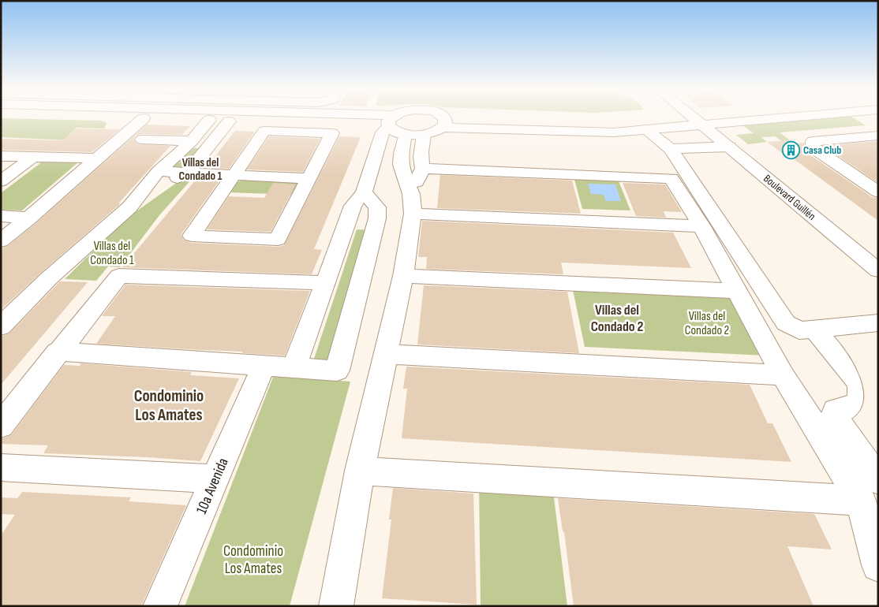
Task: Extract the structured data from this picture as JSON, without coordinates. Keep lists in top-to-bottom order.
{
  "streets": {
    "street": ["Boulevard Guillén", "10a Avenida"]
  },
  "districts": ["Villas del Condado 1", "Villas del Condado 2", "Condominio Los Amates"],
  "parks": ["Villas del Condado 1", "Villas del Condado 2", "Condominio Los Amates"],
  "places": {
    "building": ["Casa Club"]
  }
}
